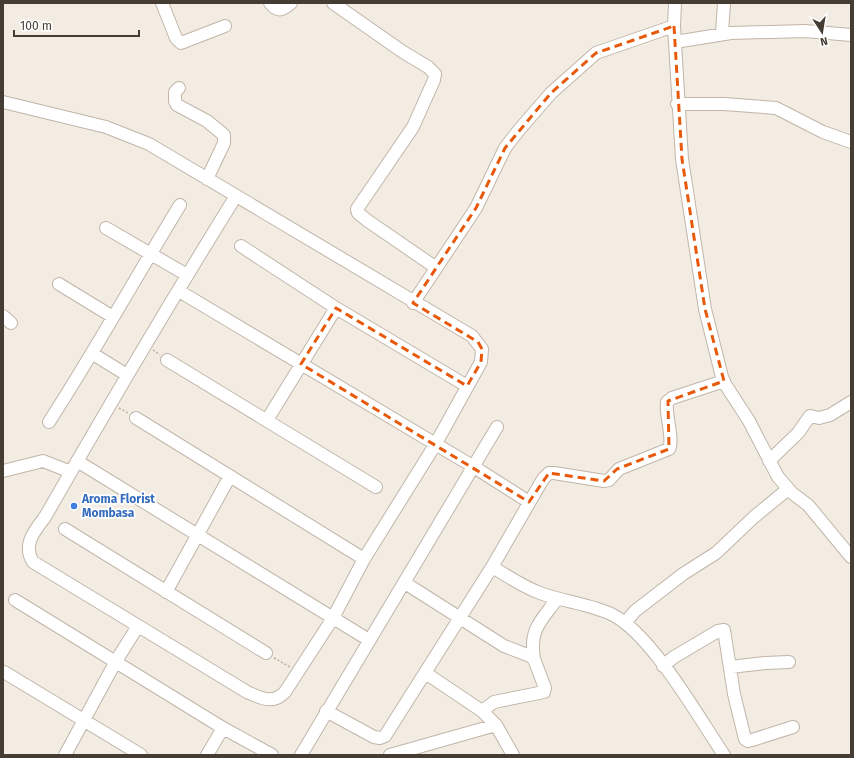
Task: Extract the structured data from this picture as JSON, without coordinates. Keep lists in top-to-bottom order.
{
  "places": ["Aroma Florist Mombasa"],
  "scale_bar": "100 m",
  "north": "bottom"
}
